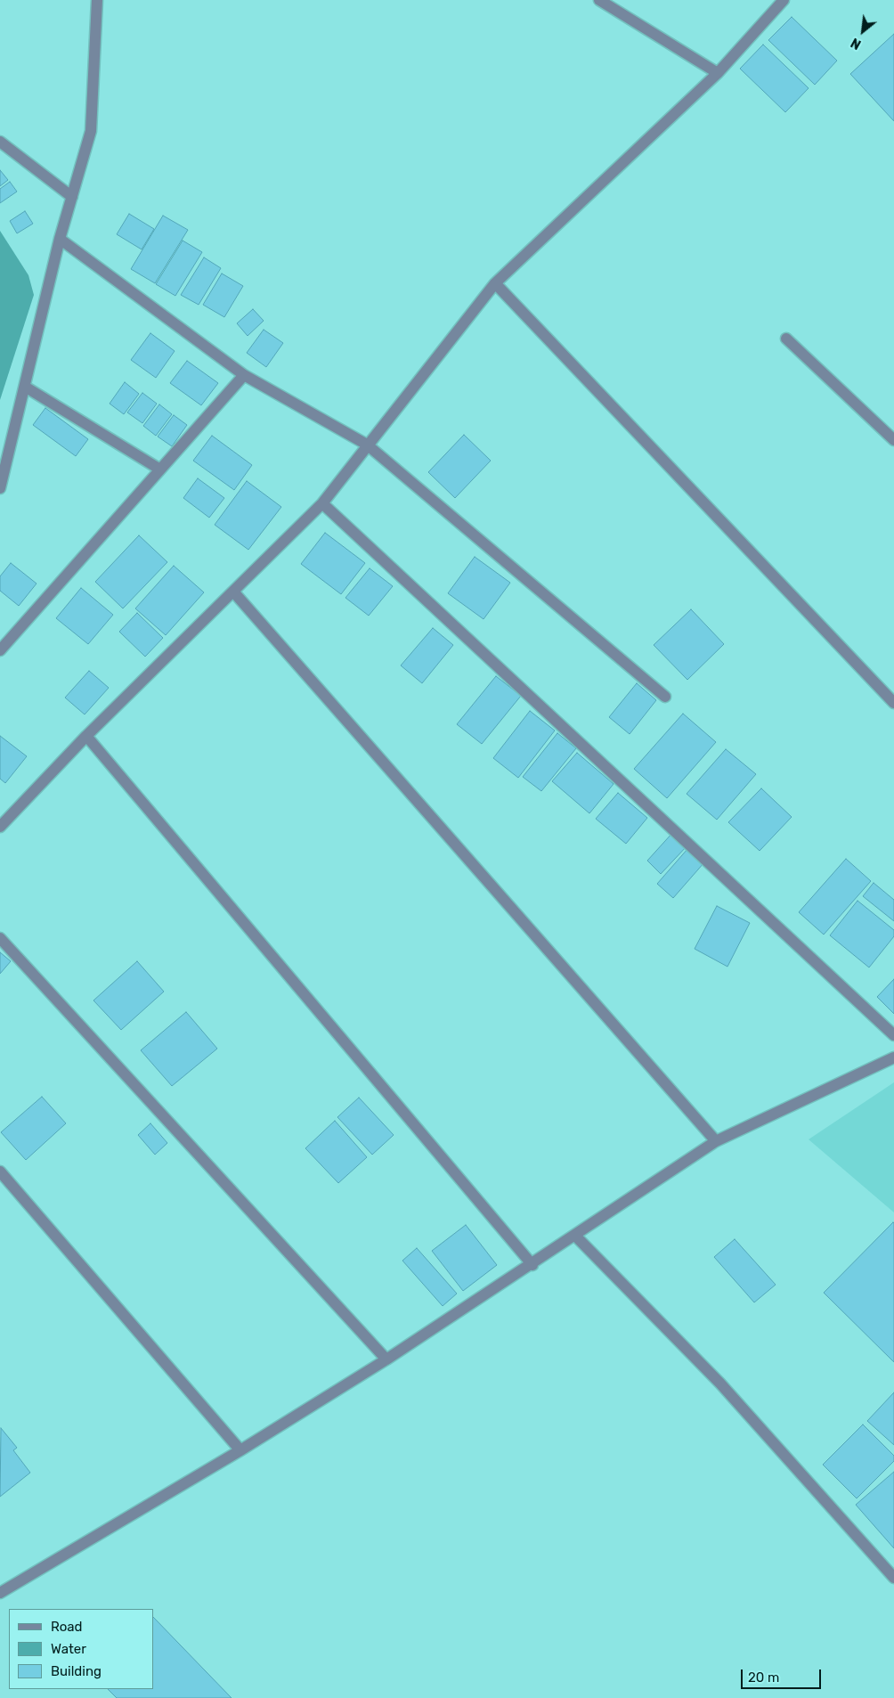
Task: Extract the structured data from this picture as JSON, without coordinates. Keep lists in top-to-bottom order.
{
  "legend": ["Road", "Water", "Building"],
  "scale_bar": "20 m",
  "north": "bottom left"
}
